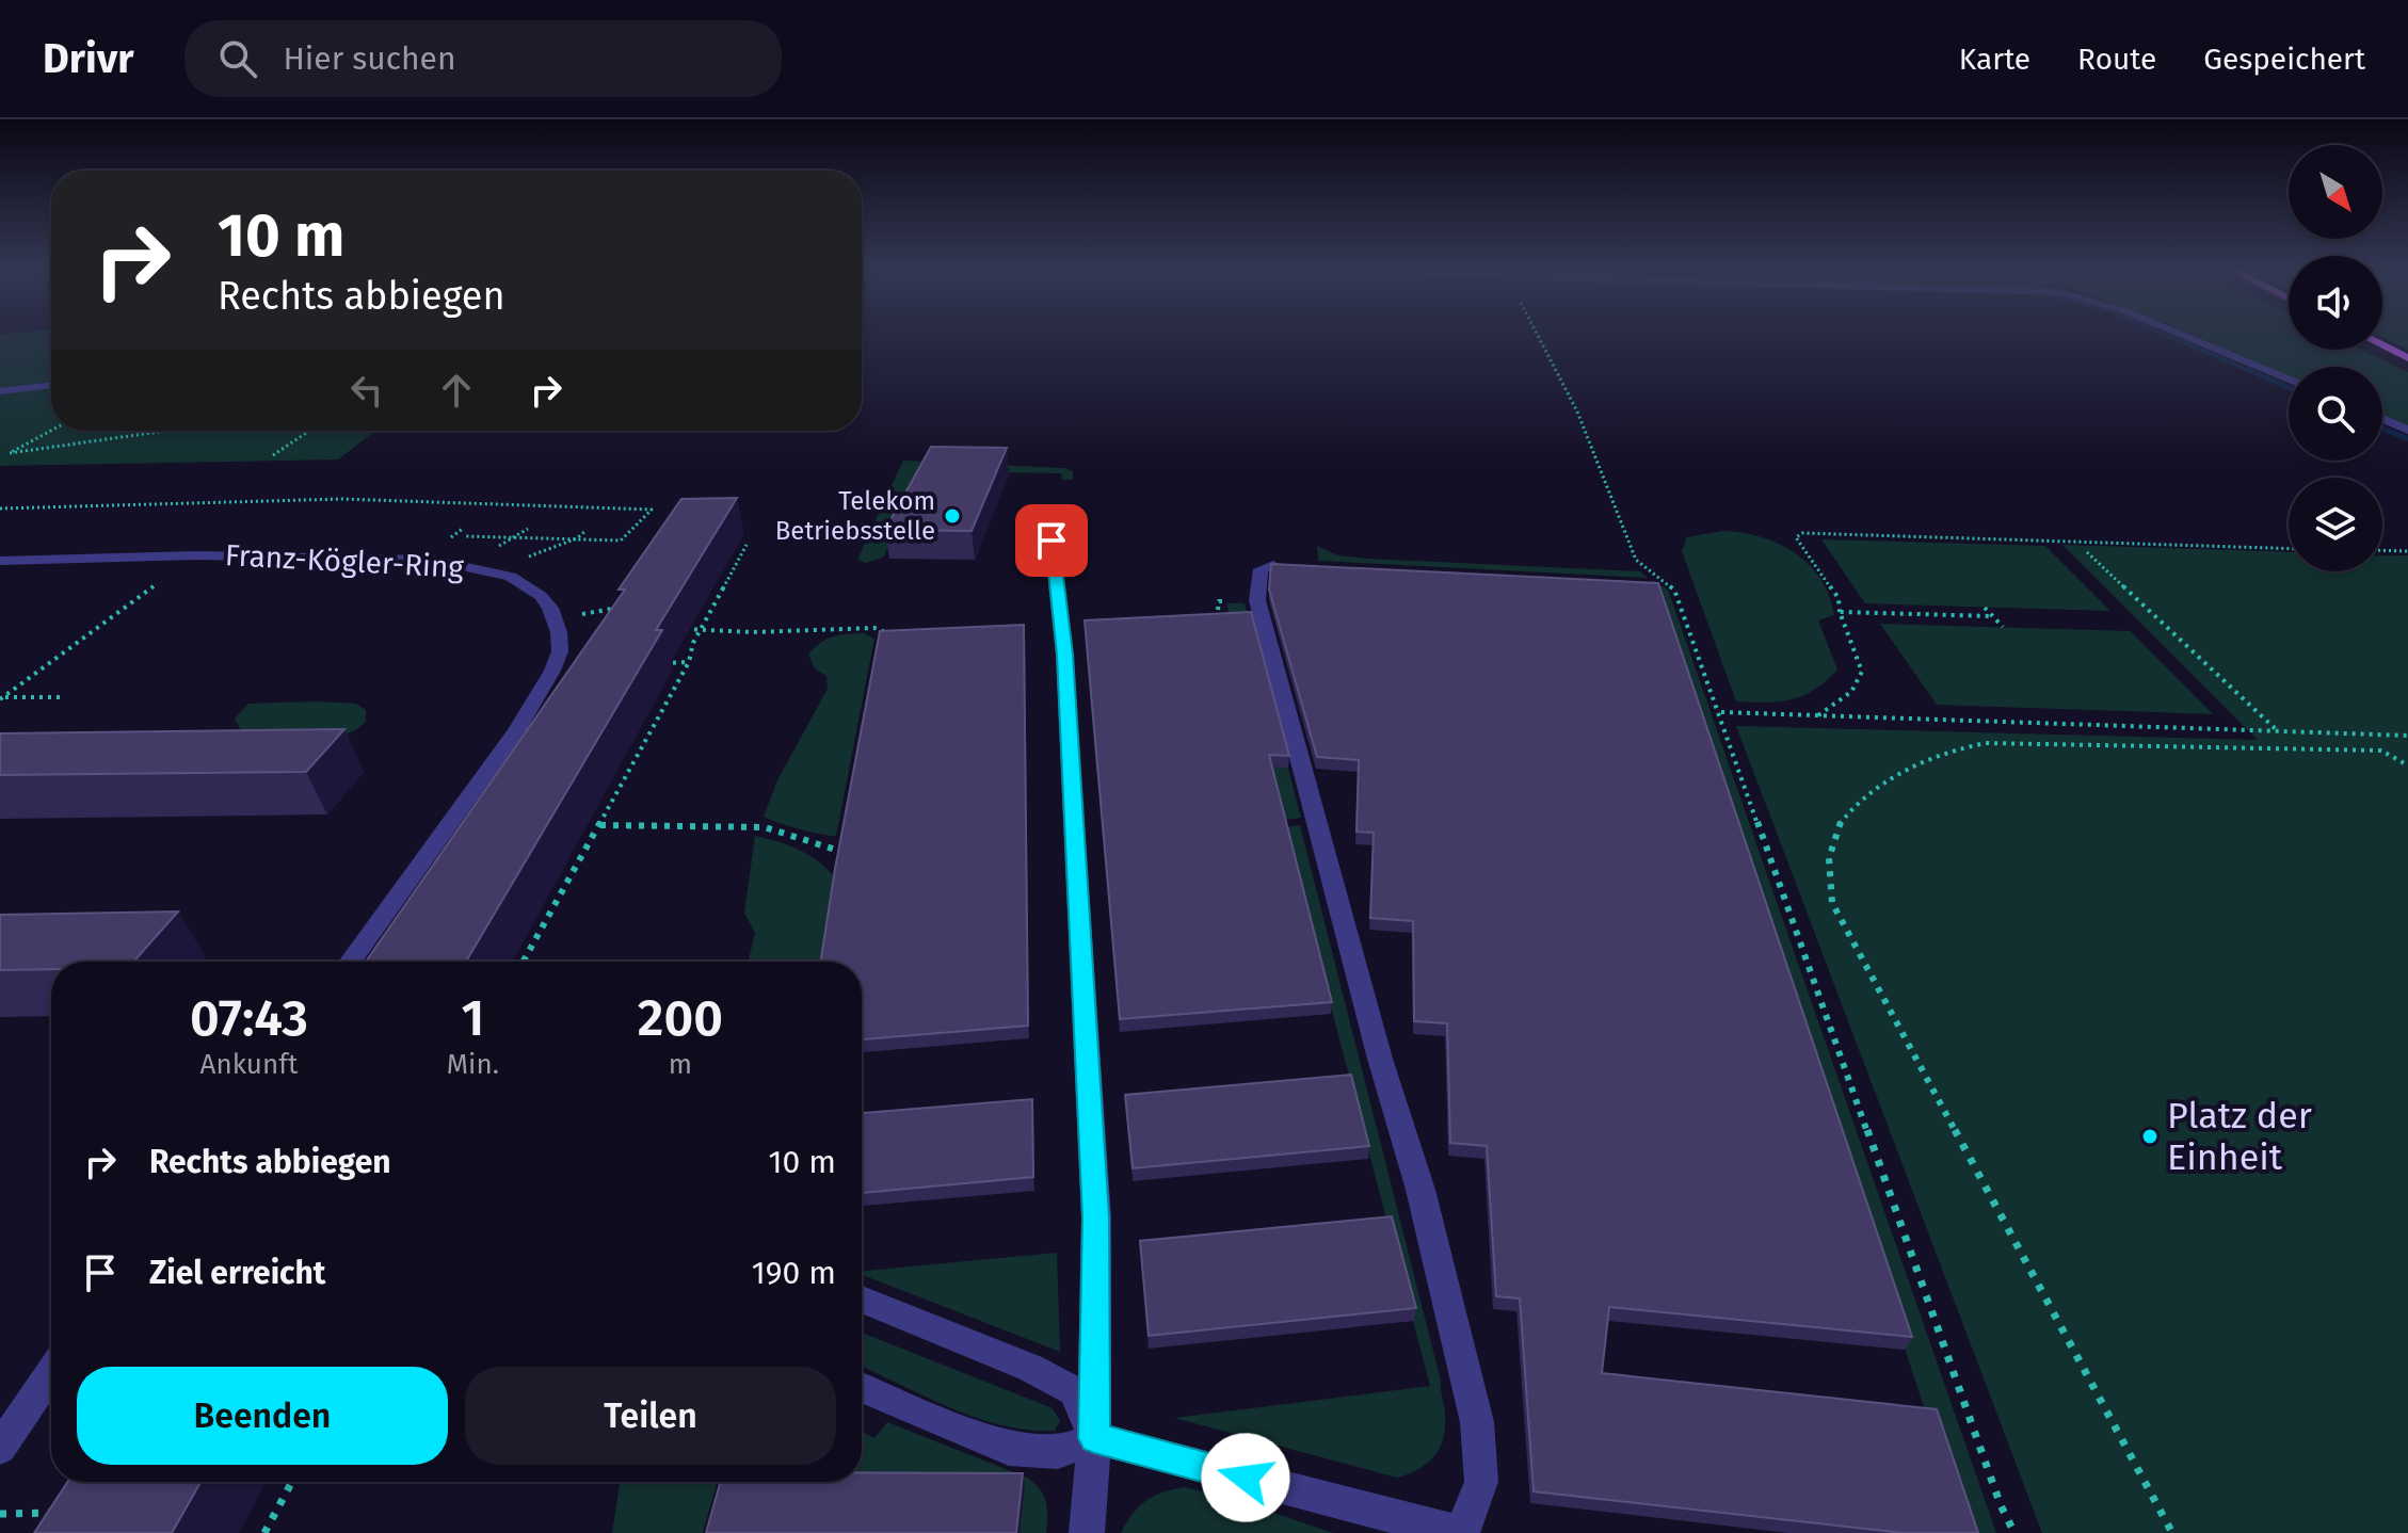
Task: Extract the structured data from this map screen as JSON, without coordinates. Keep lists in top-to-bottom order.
{
  "streets": {
    "street": ["Franz-Kögler-Ring"]
  },
  "places": ["Telekom Betriebsstelle", "Platz der Einheit"],
  "north": "bottom right",
  "page": {
    "header": "Drivr",
    "search": "Hier suchen",
    "nav": ["Karte", "Route", "Gespeichert"],
    "turn": ["10 m", "Rechts abbiegen"],
    "eta": [
      "07:43",
      "Ankunft",
      "1",
      "Min.",
      "200",
      "m"
    ],
    "list": [
      {
        "name": "Rechts abbiegen",
        "value": "10 m"
      },
      {
        "name": "Ziel erreicht",
        "value": "190 m"
      }
    ],
    "buttons": ["Beenden", "Teilen"]
  }
}
